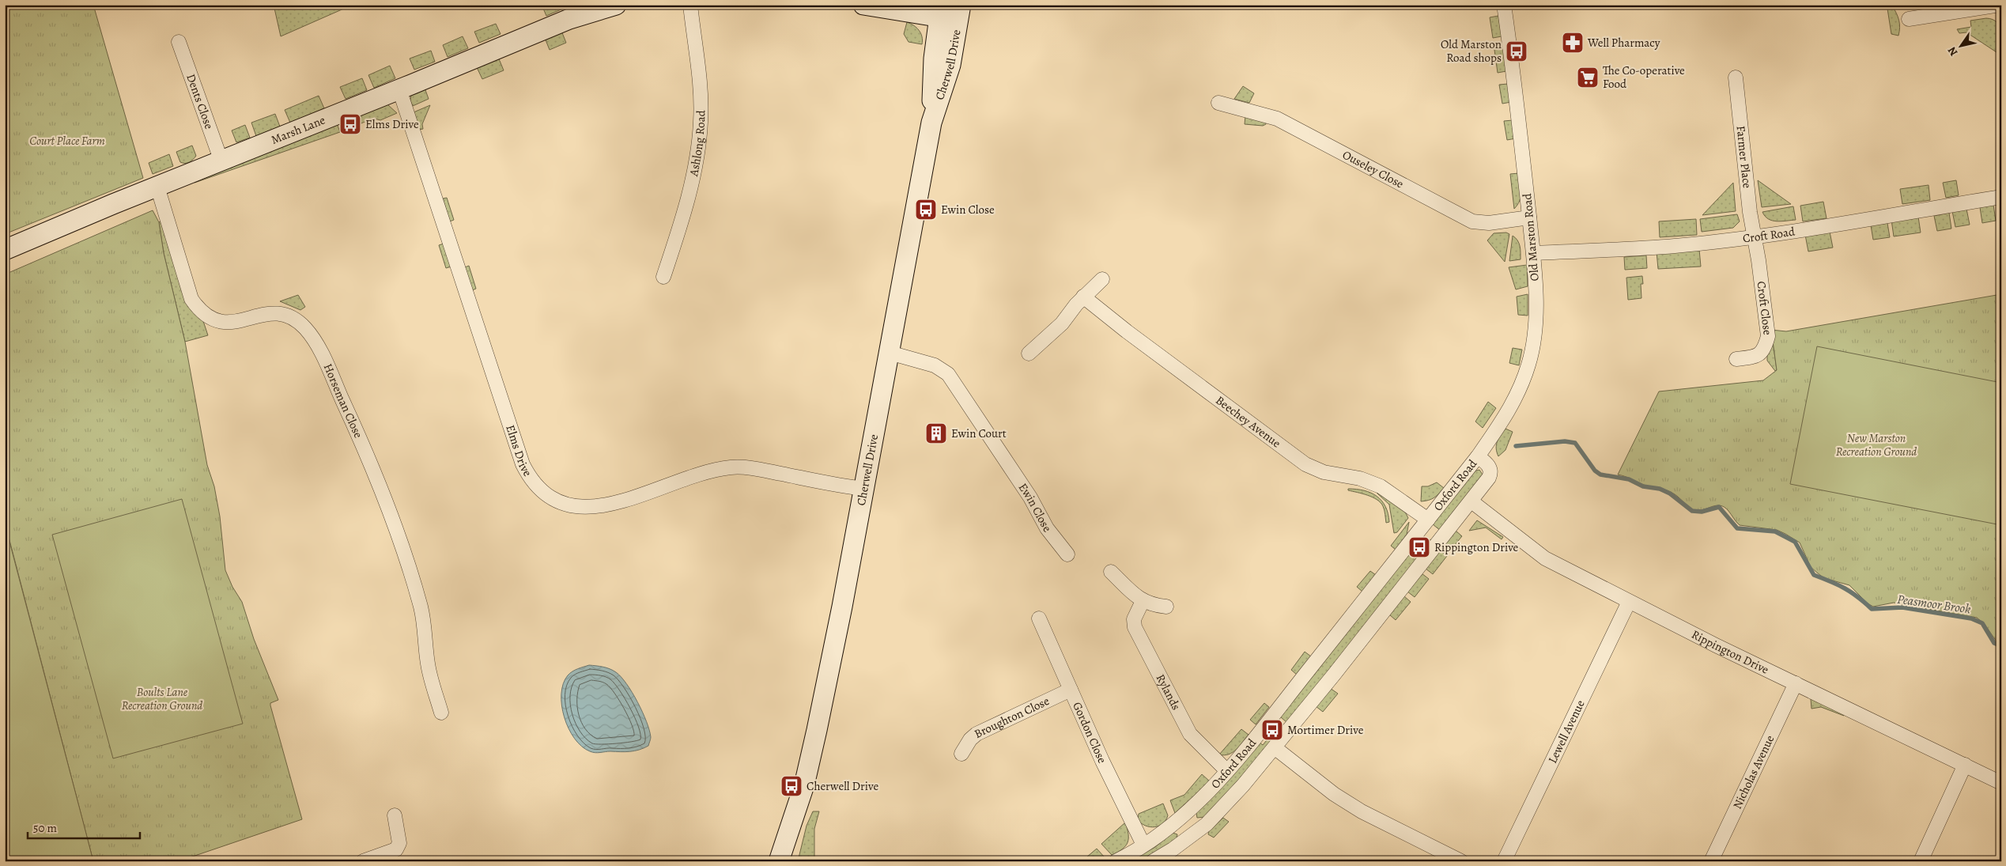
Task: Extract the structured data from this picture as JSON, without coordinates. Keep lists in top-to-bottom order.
{
  "streets": {
    "main road": ["Cherwell Drive", "Marsh Lane"],
    "street": [
      "Dents Close",
      "Ashlong Road",
      "Farmer Place",
      "Ouseley Close",
      "Croft Road",
      "Old Marston Road",
      "Croft Close",
      "Horseman Close",
      "Beechey Avenue",
      "Elms Drive",
      "Oxford Road",
      "Ewin Close",
      "Rippington Drive",
      "Rylands",
      "Broughton Close",
      "Lewell Avenue",
      "Gordon Close",
      "Nicholas Avenue"
    ]
  },
  "crossings": [
    ["Cherwell Drive", "Elms Drive"],
    ["Cherwell Drive", "Ewin Close"],
    ["Dents Close", "Marsh Lane"],
    ["Marsh Lane", "Horseman Close"],
    ["Marsh Lane", "Elms Drive"],
    ["Farmer Place", "Croft Road"],
    ["Farmer Place", "Croft Close"],
    ["Ouseley Close", "Old Marston Road"],
    ["Croft Road", "Old Marston Road"],
    ["Croft Road", "Croft Close"],
    ["Old Marston Road", "Oxford Road"],
    ["Beechey Avenue", "Oxford Road"],
    ["Oxford Road", "Rippington Drive"],
    ["Oxford Road", "Rylands"],
    ["Oxford Road", "Gordon Close"],
    ["Rippington Drive", "Lewell Avenue"],
    ["Rippington Drive", "Nicholas Avenue"],
    ["Broughton Close", "Gordon Close"]
  ],
  "water": ["Peasmoor Brook"],
  "parks": ["Court Place Farm", "New Marston Recreation Ground", "Boults Lane Recreation Ground"],
  "places": {
    "pharmacy": ["Well Pharmacy"],
    "bus stop": [
      "Old Marston Road shops",
      "Elms Drive",
      "Ewin Close",
      "Rippington Drive",
      "Mortimer Drive",
      "Cherwell Drive"
    ],
    "supermarket": ["The Co-operative Food"],
    "building": ["Ewin Court"]
  },
  "scale_bar": "50 m",
  "north": "bottom left"
}
